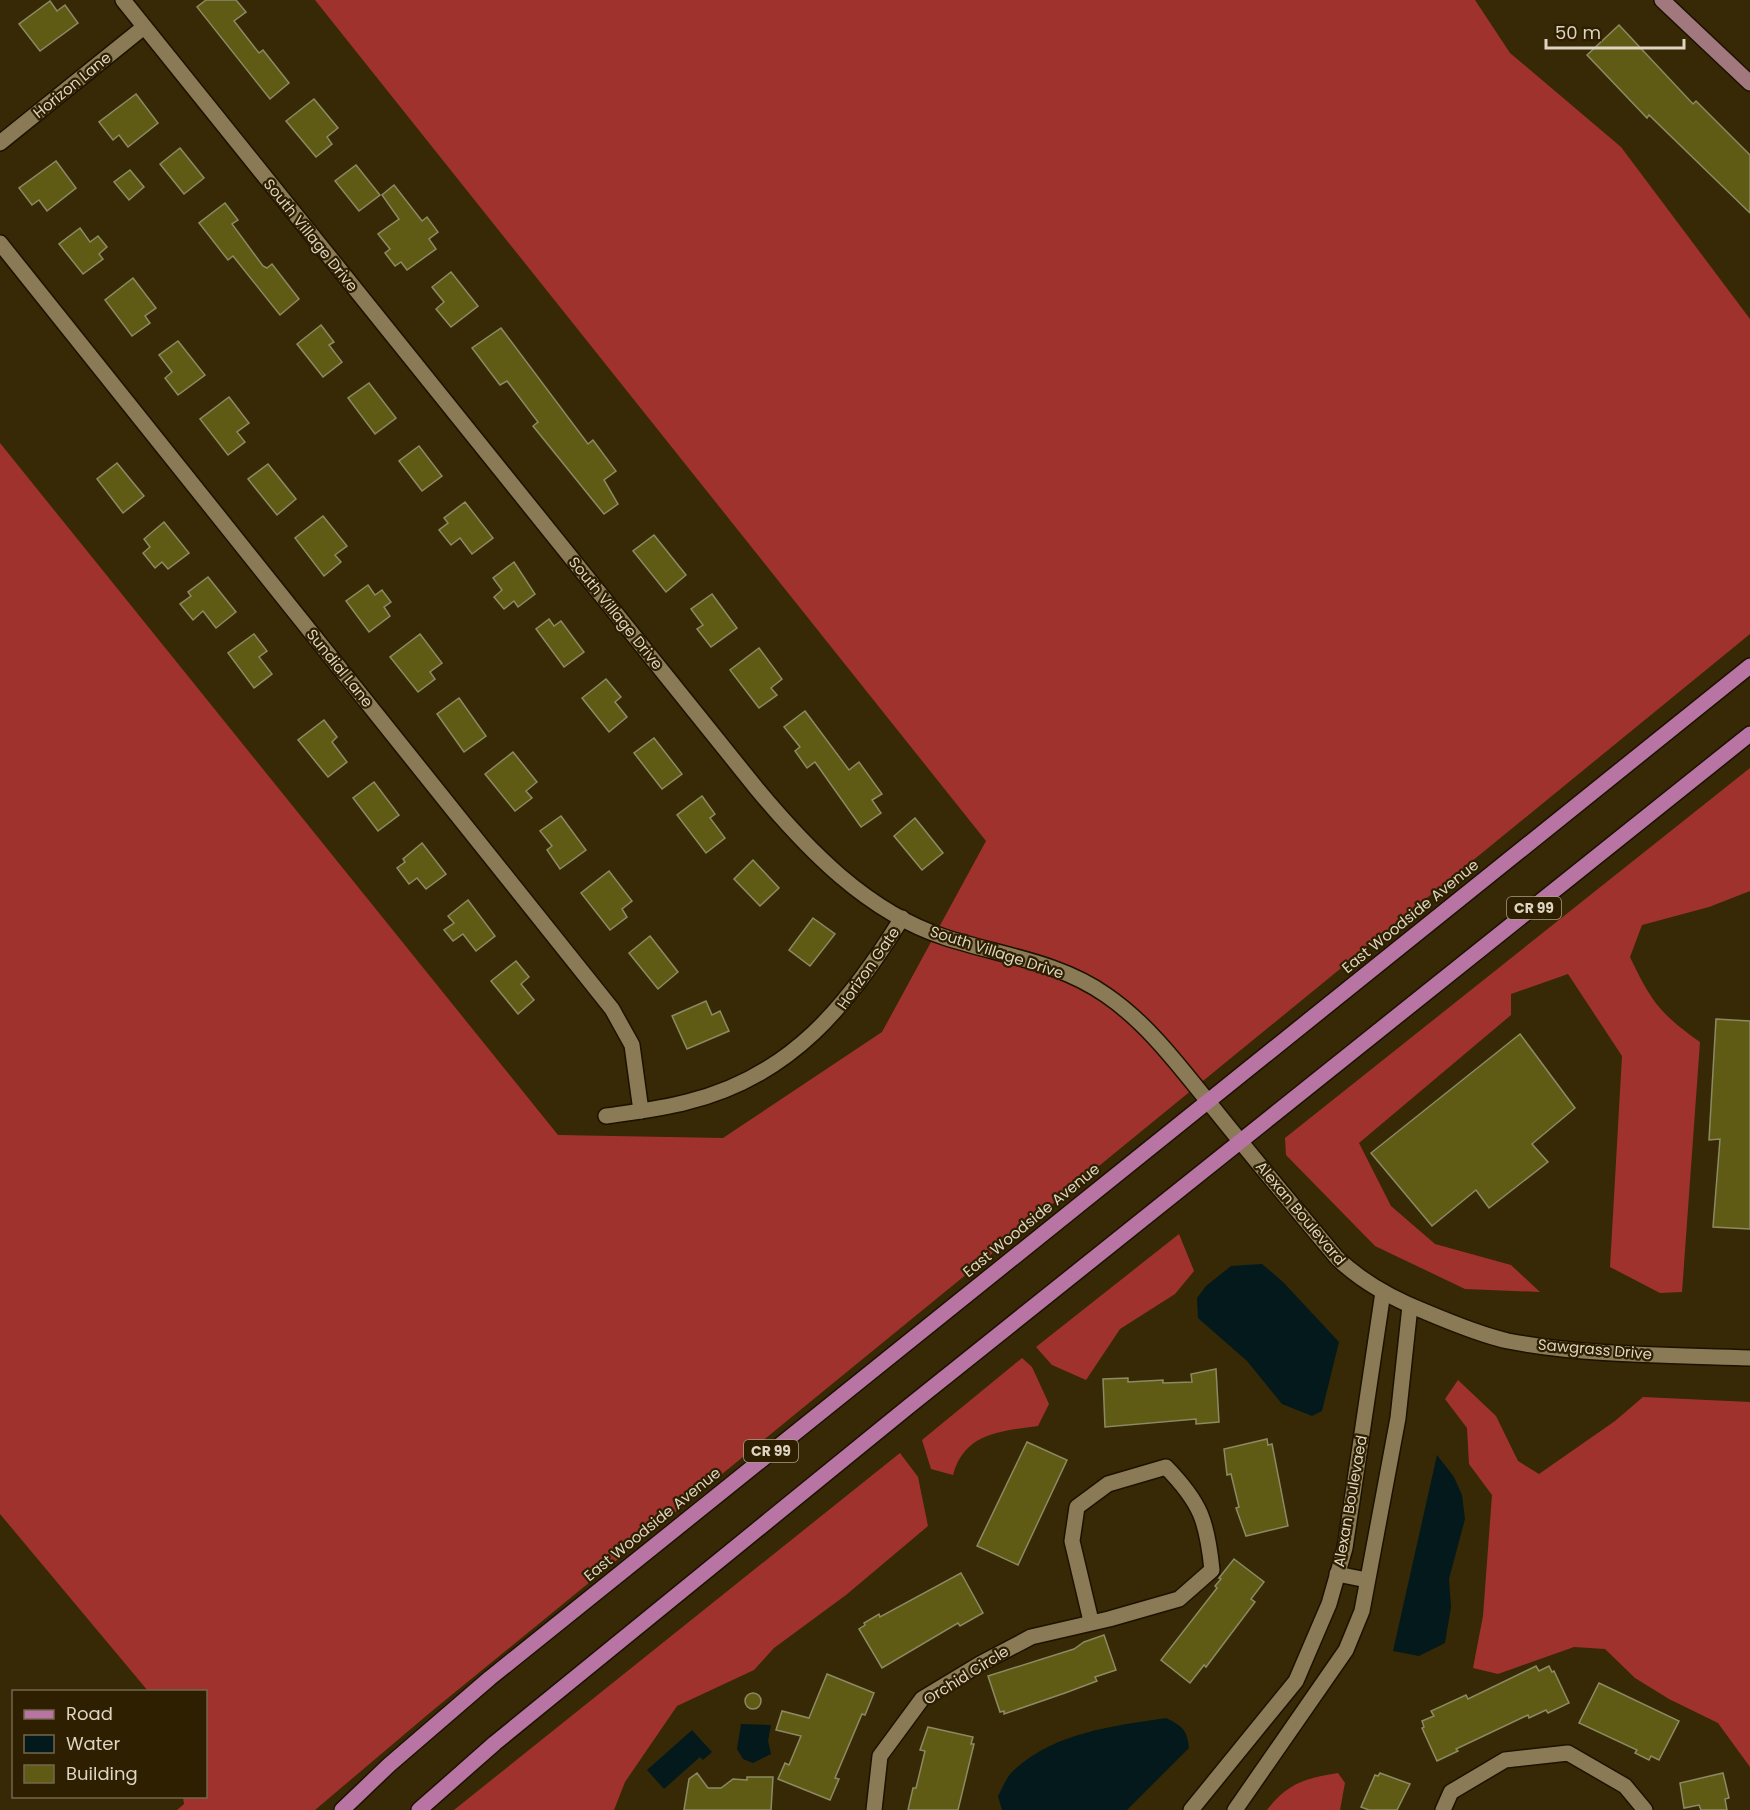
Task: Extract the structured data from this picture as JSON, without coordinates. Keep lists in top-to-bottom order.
{
  "streets": {
    "main road": ["CR 99", "East Woodside Avenue"],
    "street": [
      "Horizon Lane",
      "South Village Drive",
      "Sundial Lane",
      "Horizon Gate",
      "Alexan Boulevard",
      "Sawgrass Drive",
      "Alexan Boulevaed",
      "Orchid Circle"
    ]
  },
  "crossings": [
    ["Horizon Lane", "South Village Drive"],
    ["South Village Drive", "East Woodside Avenue"],
    ["South Village Drive", "Horizon Gate"],
    ["South Village Drive", "Alexan Boulevard"],
    ["Sundial Lane", "Horizon Gate"],
    ["CR 99", "Alexan Boulevard"],
    ["East Woodside Avenue", "Alexan Boulevard"],
    ["Alexan Boulevard", "Sawgrass Drive"],
    ["Alexan Boulevard", "Alexan Boulevaed"],
    ["Sawgrass Drive", "Alexan Boulevaed"]
  ],
  "legend": ["Road", "Water", "Building"],
  "scale_bar": "50 m"
}
